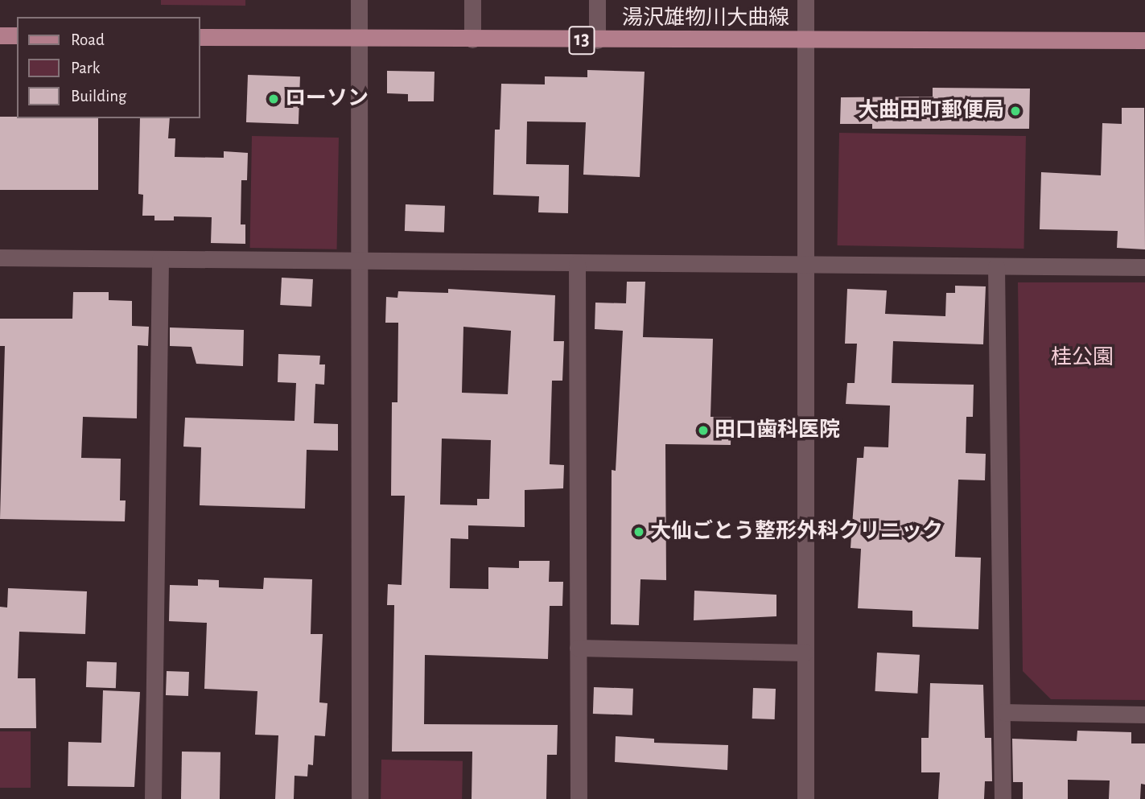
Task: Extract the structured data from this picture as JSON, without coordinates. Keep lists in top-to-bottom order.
{
  "streets": {
    "main road": ["湯沢雄物川大曲線", "13"]
  },
  "parks": ["桂公園"],
  "places": [
    "ローソン",
    "大曲田町郵便局",
    "田口歯科医院",
    "大仙ごとう整形外科クリニック"
  ],
  "legend": ["Road", "Park", "Building"]
}
